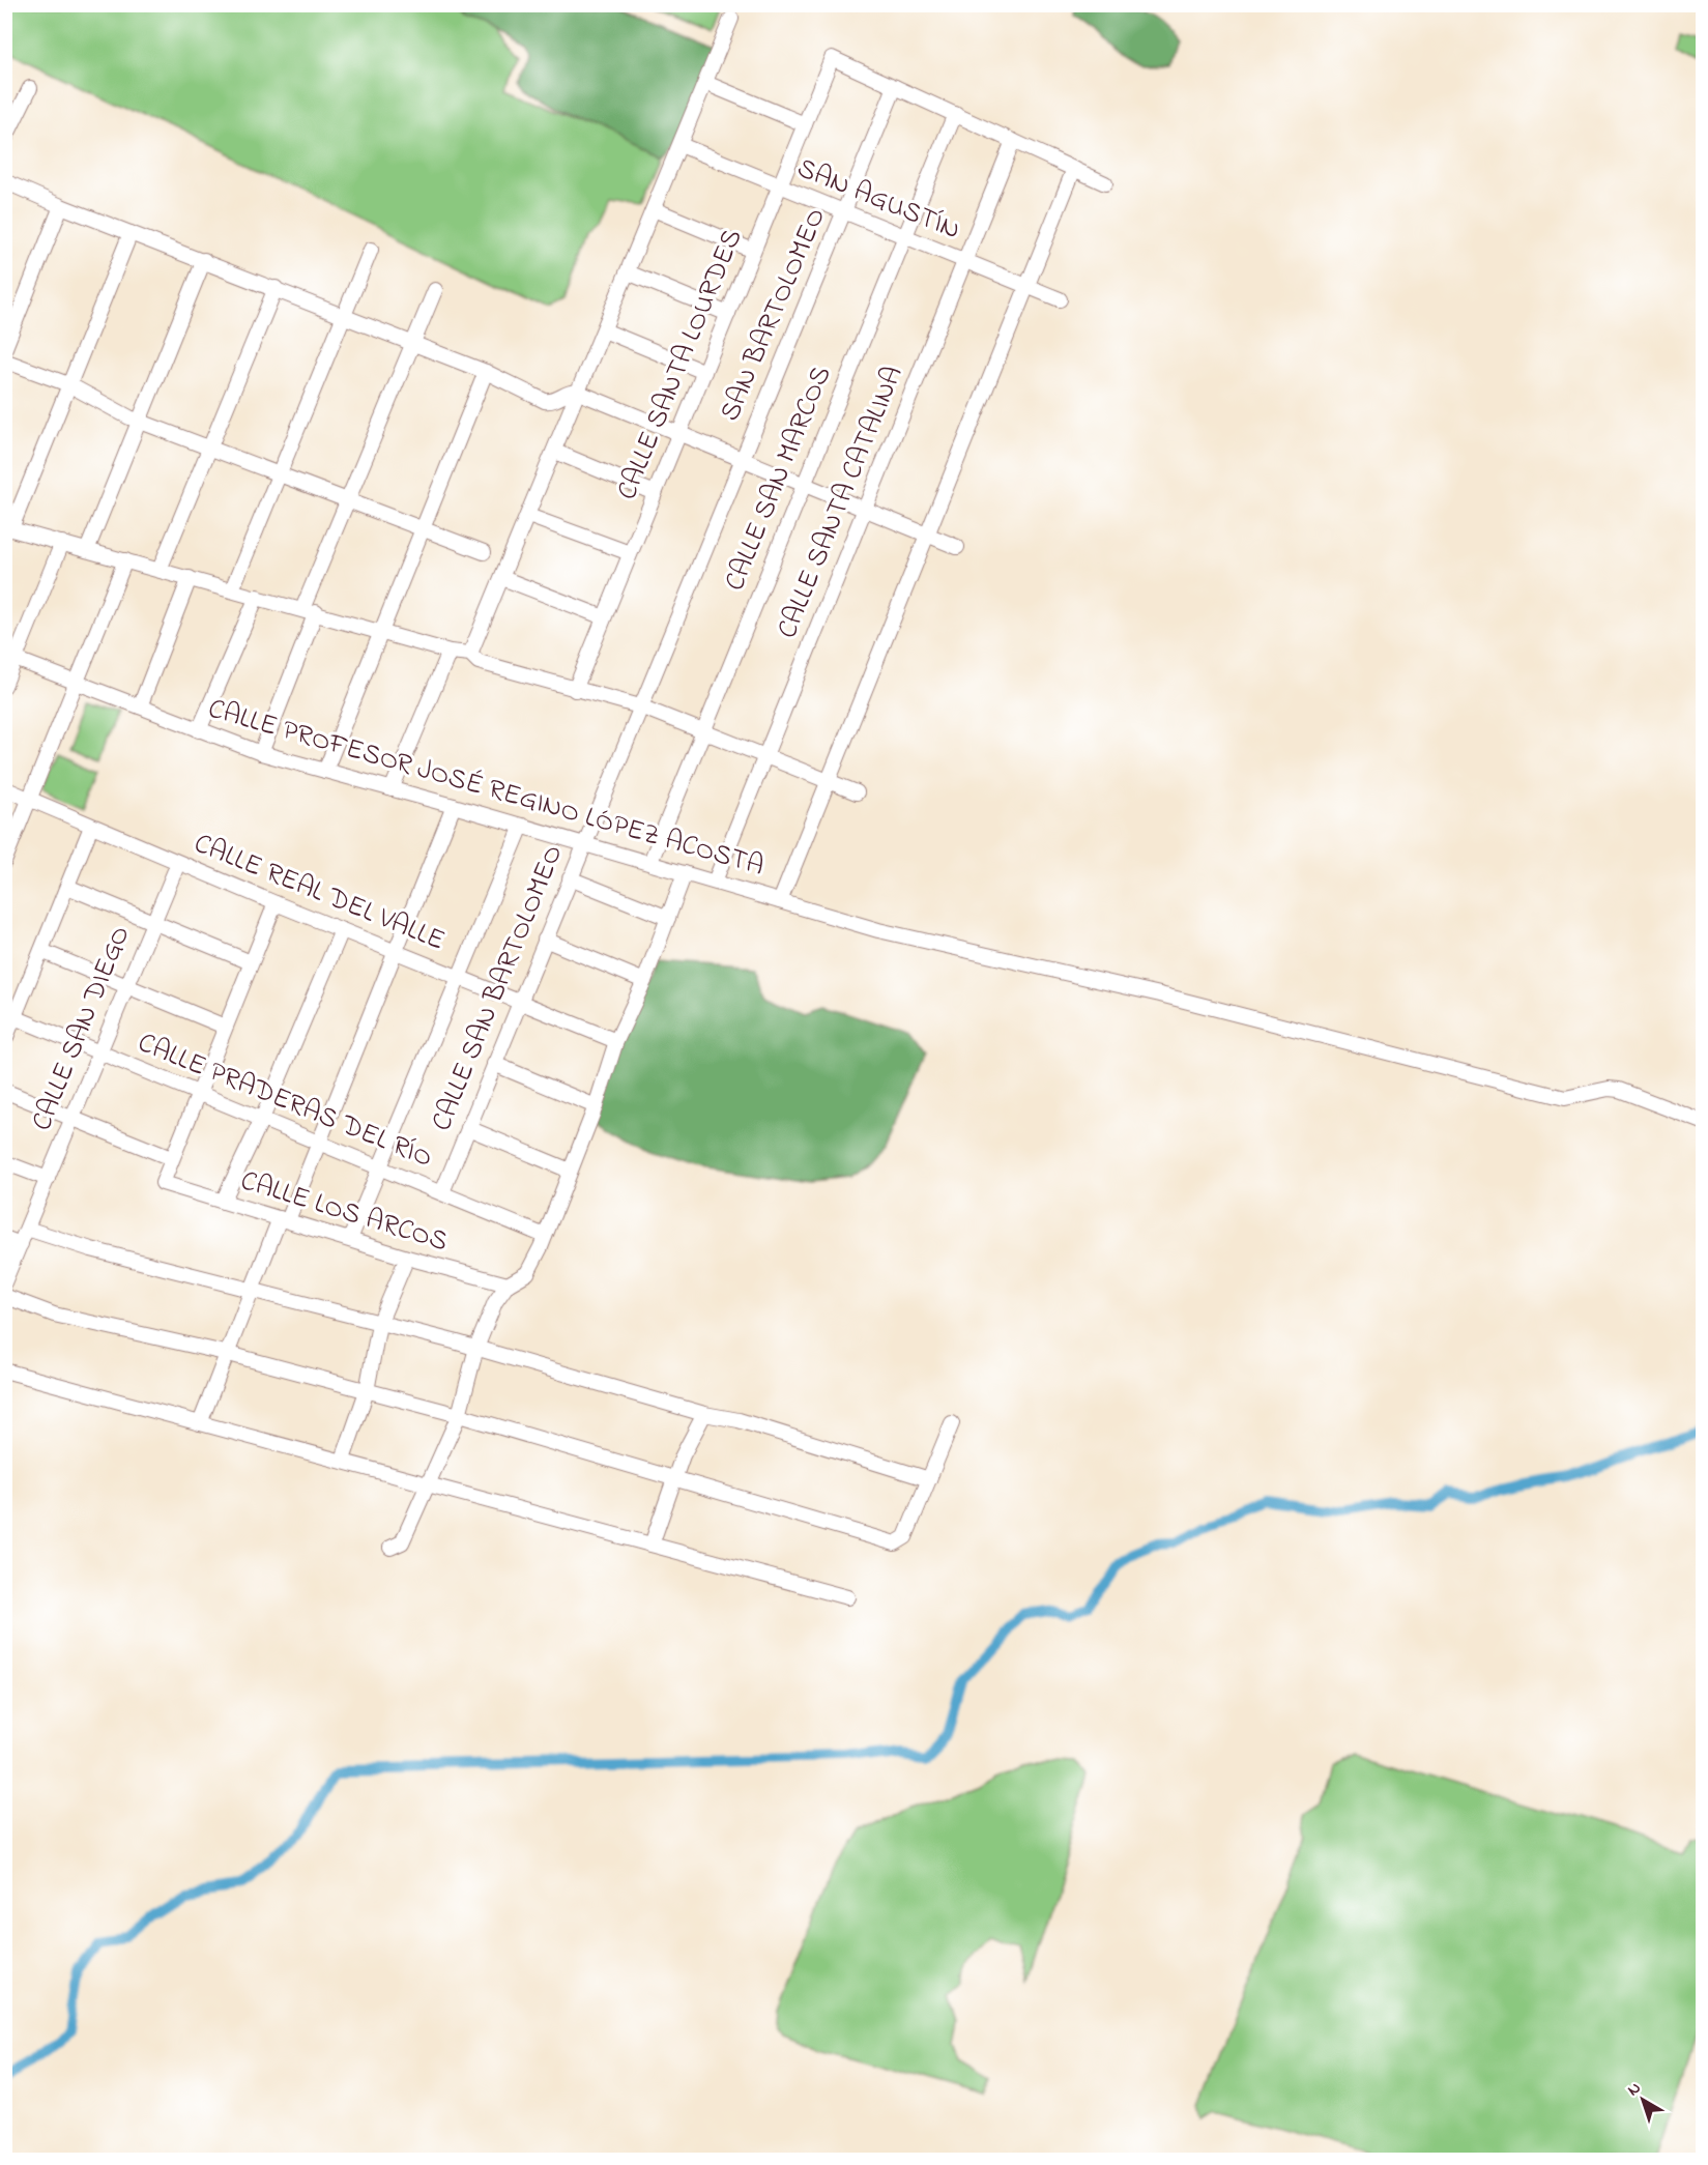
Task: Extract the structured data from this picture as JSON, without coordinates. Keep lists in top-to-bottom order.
{
  "streets": {
    "street": [
      "SAN AGUSTÍN",
      "SAN BARTOLOMEO",
      "CALLE SANTA LOURDES",
      "CALLE SAN MARCOS",
      "CALLE SANTA CATALINA",
      "CALLE PROFESOR JOSÉ REGINO LÓPEZ ACOSTA",
      "CALLE REAL DEL VALLE",
      "CALLE SAN BARTOLOMEO",
      "CALLE SAN DIEGO",
      "CALLE PRADERAS DEL RÍO",
      "CALLE LOS ARCOS"
    ]
  },
  "crossings": [
    ["SAN AGUSTÍN", "SAN BARTOLOMEO"],
    ["SAN AGUSTÍN", "CALLE SANTA LOURDES"],
    ["SAN AGUSTÍN", "CALLE SAN MARCOS"],
    ["SAN AGUSTÍN", "CALLE SANTA CATALINA"],
    ["SAN BARTOLOMEO", "CALLE SANTA LOURDES"],
    ["SAN BARTOLOMEO", "CALLE SAN BARTOLOMEO"],
    ["CALLE SAN MARCOS", "CALLE PROFESOR JOSÉ REGINO LÓPEZ ACOSTA"],
    ["CALLE SANTA CATALINA", "CALLE PROFESOR JOSÉ REGINO LÓPEZ ACOSTA"],
    ["CALLE PROFESOR JOSÉ REGINO LÓPEZ ACOSTA", "CALLE SAN BARTOLOMEO"],
    ["CALLE REAL DEL VALLE", "CALLE SAN BARTOLOMEO"],
    ["CALLE REAL DEL VALLE", "CALLE SAN DIEGO"],
    ["CALLE SAN BARTOLOMEO", "CALLE PRADERAS DEL RÍO"],
    ["CALLE SAN DIEGO", "CALLE PRADERAS DEL RÍO"]
  ],
  "north": "top left"
}
